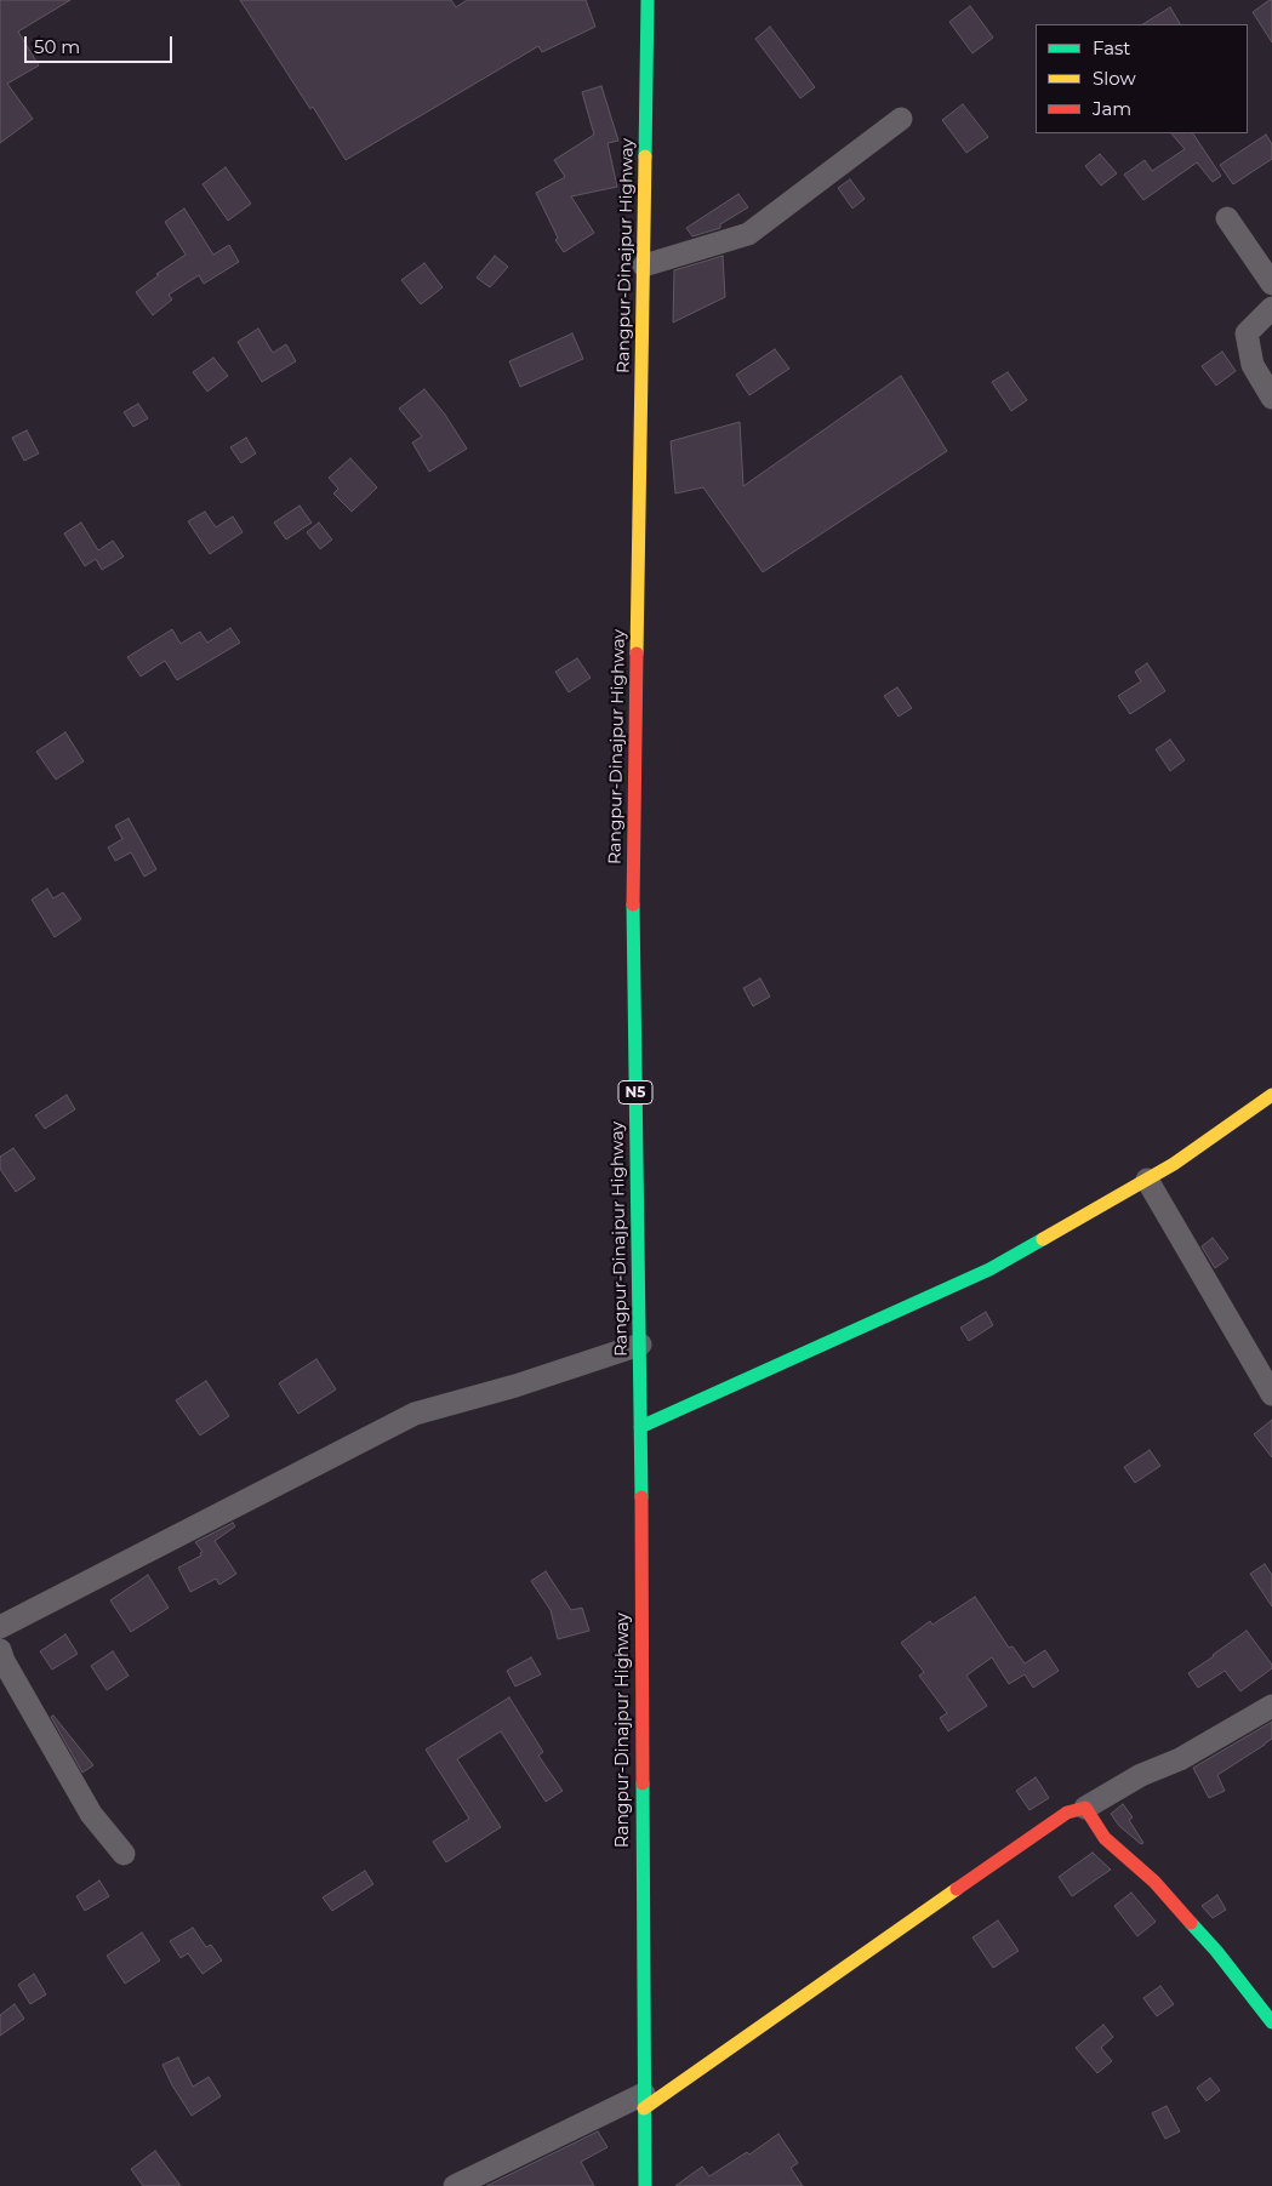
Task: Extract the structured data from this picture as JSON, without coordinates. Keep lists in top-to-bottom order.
{
  "streets": {
    "main road": ["Rangpur-Dinajpur Highway", "N5"]
  },
  "legend": ["Fast", "Slow", "Jam"],
  "scale_bar": "50 m"
}
